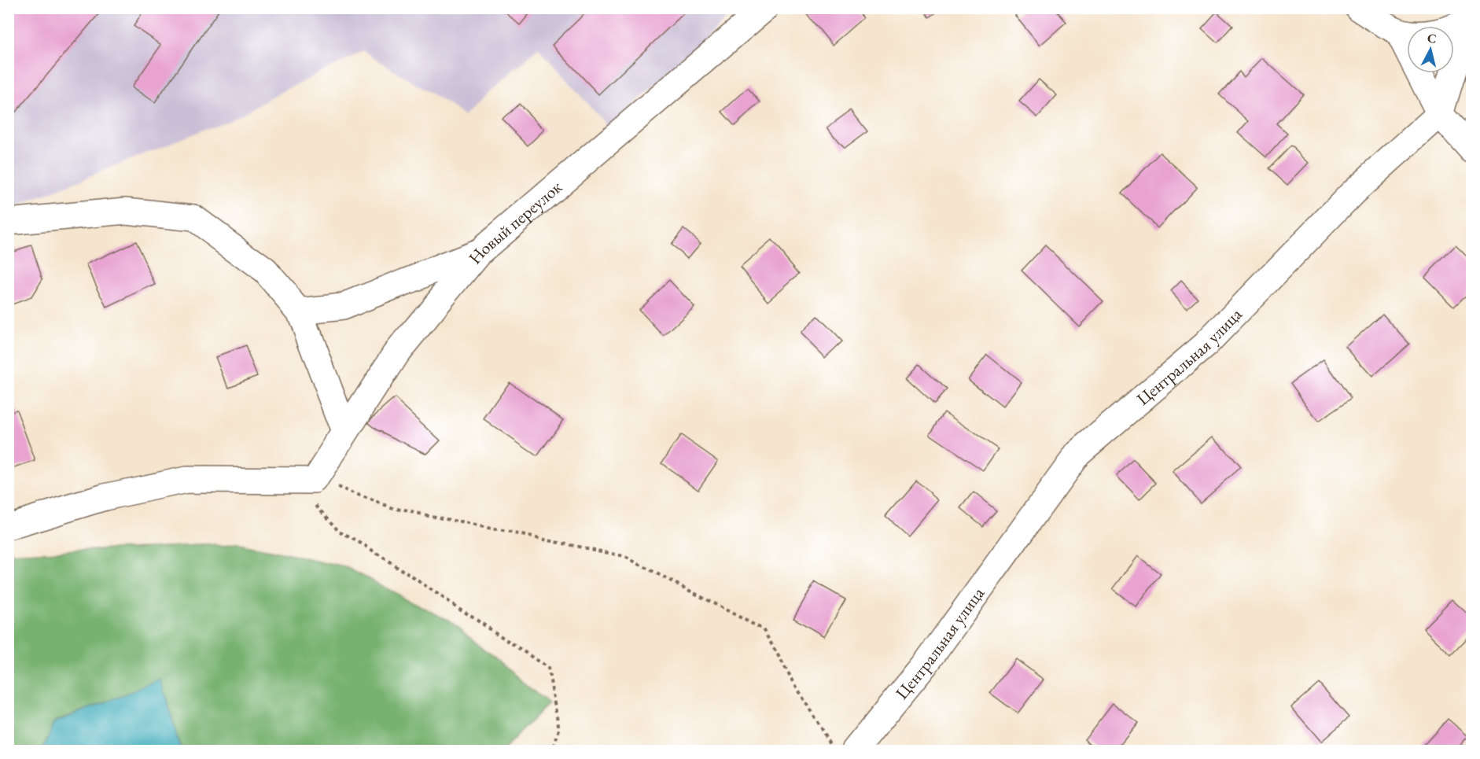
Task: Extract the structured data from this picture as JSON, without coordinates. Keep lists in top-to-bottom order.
{
  "streets": {
    "street": ["Новый переулок", "Центральная улица"]
  },
  "north": "top"
}
